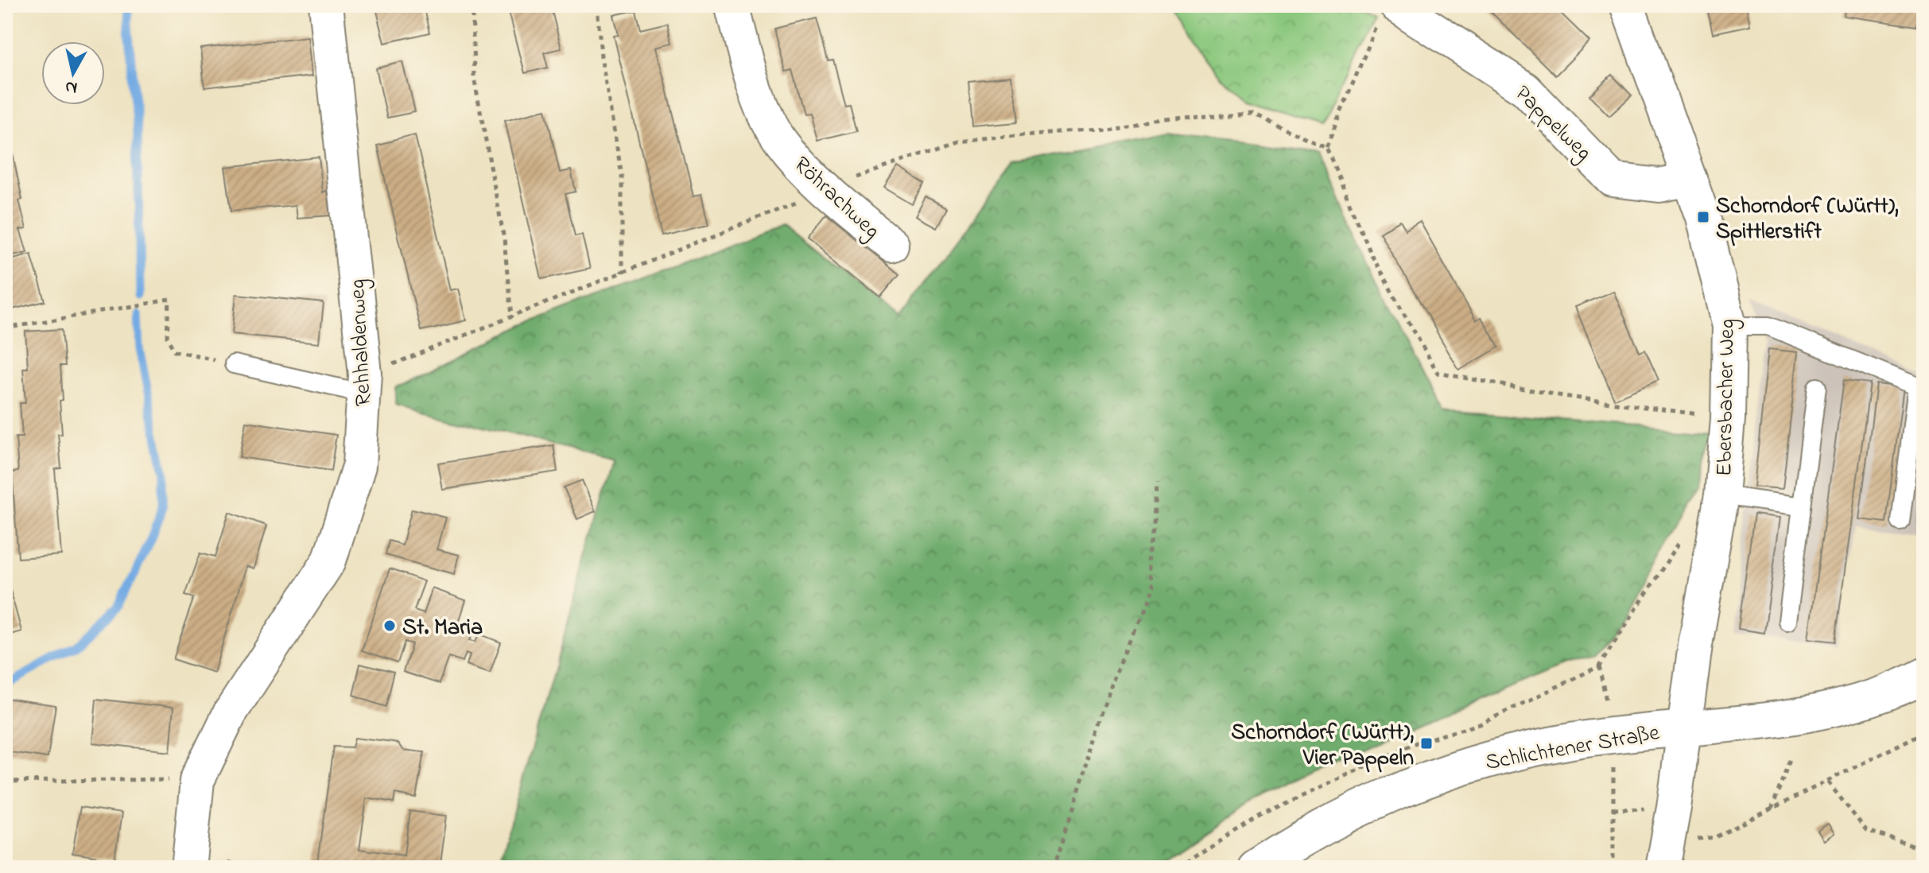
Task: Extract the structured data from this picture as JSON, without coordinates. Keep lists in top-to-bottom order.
{
  "streets": {
    "main road": ["Schlichtener Straße"],
    "street": [
      "Pappelweg",
      "Röhrachweg",
      "Rehhaldenweg",
      "Ebersbacher Weg"
    ]
  },
  "crossings": [
    ["Pappelweg", "Ebersbacher Weg"],
    ["Ebersbacher Weg", "Schlichtener Straße"]
  ],
  "places": {
    "transit": ["Schorndorf (Württ), Spittlerstift", "Schorndorf (Württ), Vier Pappeln"],
    "other": ["St. Maria"]
  },
  "north": "bottom"
}
